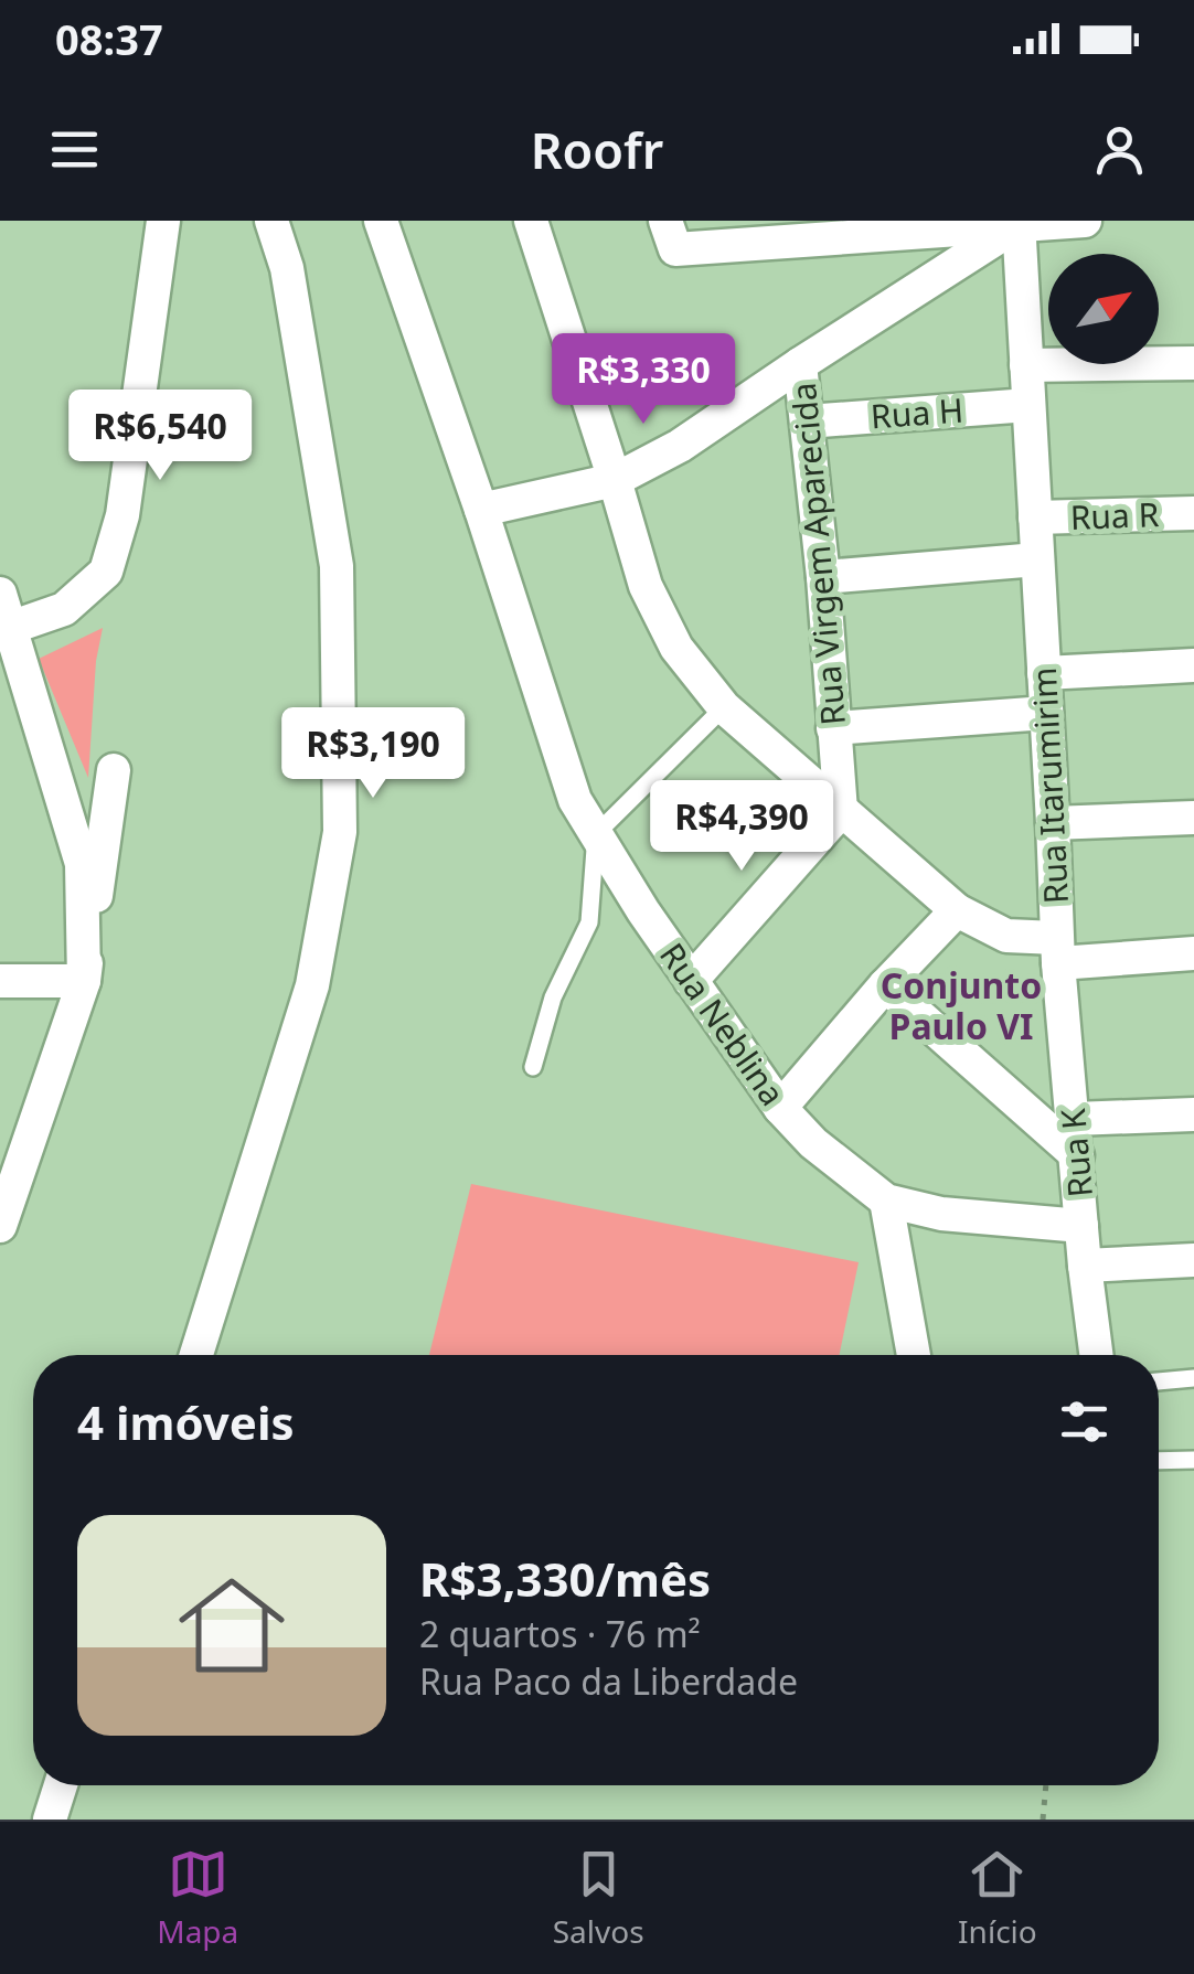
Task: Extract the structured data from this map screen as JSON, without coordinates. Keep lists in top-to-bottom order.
{
  "streets": {
    "street": [
      "Rua H",
      "Rua R",
      "Rua Virgem Aparecida",
      "Rua Itarumirim",
      "Rua Neblina",
      "Rua K"
    ]
  },
  "crossings": [
    ["Rua H", "Rua Virgem Aparecida"],
    ["Rua H", "Rua Itarumirim"],
    ["Rua R", "Rua Itarumirim"],
    ["Rua Virgem Aparecida", "Rua Itarumirim"],
    ["Rua Itarumirim", "Rua K"],
    ["Rua Neblina", "Rua K"]
  ],
  "districts": ["Conjunto Paulo VI"],
  "north": "top right",
  "page": {
    "status": "08:37",
    "header": "Roofr",
    "price": [
      "R$3,330",
      "R$6,540",
      "R$3,190",
      "R$4,390"
    ],
    "heading": "4 imóveis",
    "list": [
      {
        "name": "R$3,330/mês",
        "note": "2 quartos · 76 m² · Rua Paco da Liberdade"
      }
    ],
    "tabs": ["Mapa", "Salvos", "Início"]
  }
}
